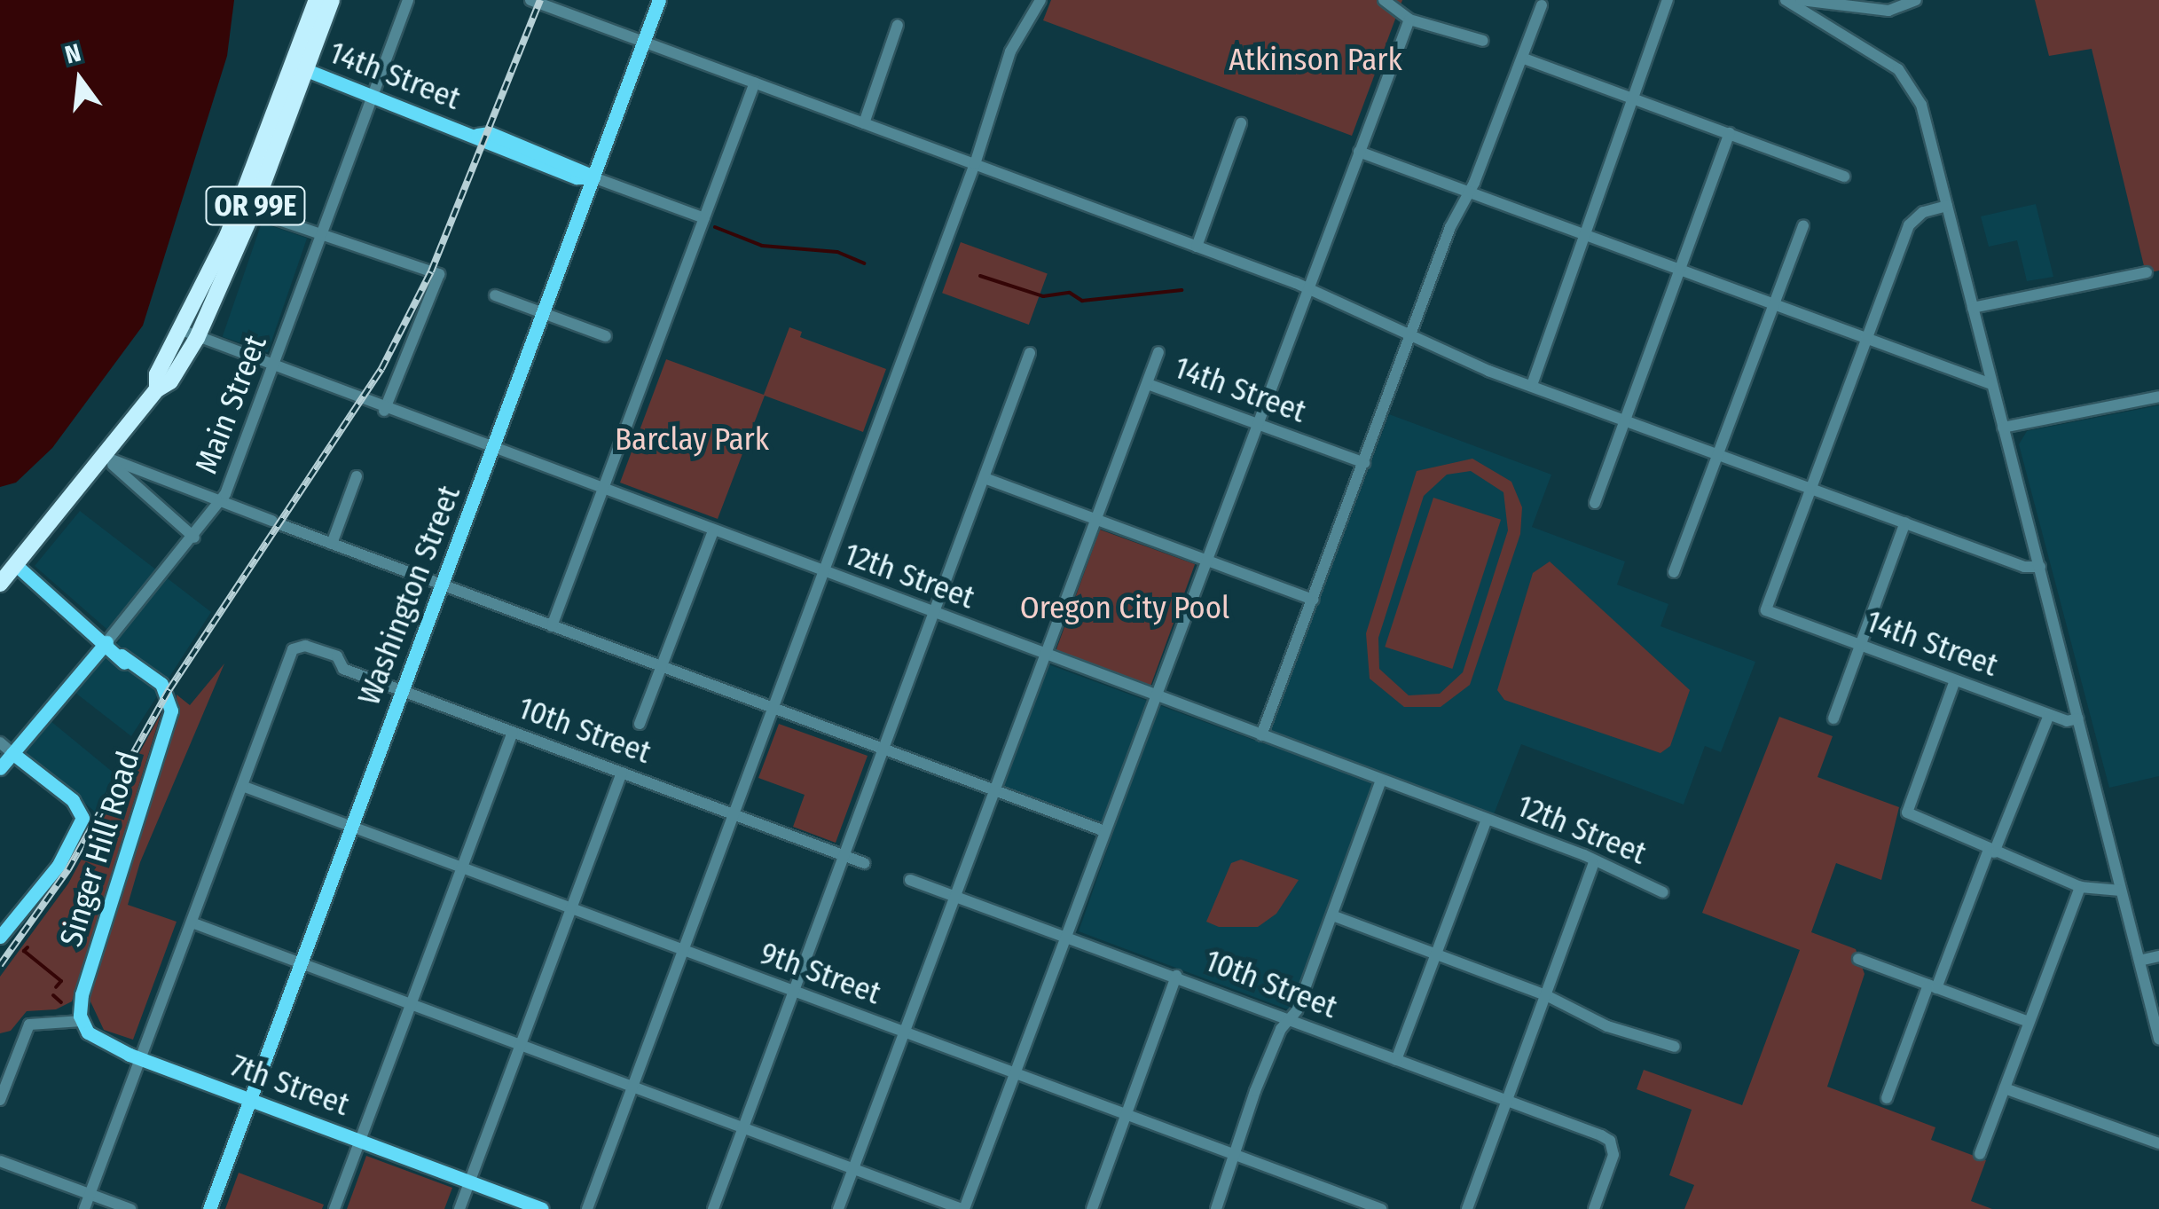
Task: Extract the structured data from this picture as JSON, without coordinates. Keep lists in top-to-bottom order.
{
  "streets": {
    "highway": ["OR 99E"],
    "main road": [
      "14th Street",
      "Main Street",
      "Washington Street",
      "Singer Hill Road",
      "7th Street"
    ],
    "street": ["12th Street", "10th Street", "9th Street"]
  },
  "crossings": [
    ["14th Street", "OR 99E"],
    ["14th Street", "Main Street"],
    ["14th Street", "Washington Street"],
    ["OR 99E", "12th Street"],
    ["Main Street", "12th Street"],
    ["Main Street", "Singer Hill Road"],
    ["12th Street", "Washington Street"],
    ["Washington Street", "10th Street"],
    ["Washington Street", "9th Street"],
    ["Washington Street", "7th Street"],
    ["10th Street", "9th Street"],
    ["Singer Hill Road", "7th Street"]
  ],
  "parks": ["Atkinson Park", "Barclay Park", "Oregon City Pool"],
  "north": "top"
}
